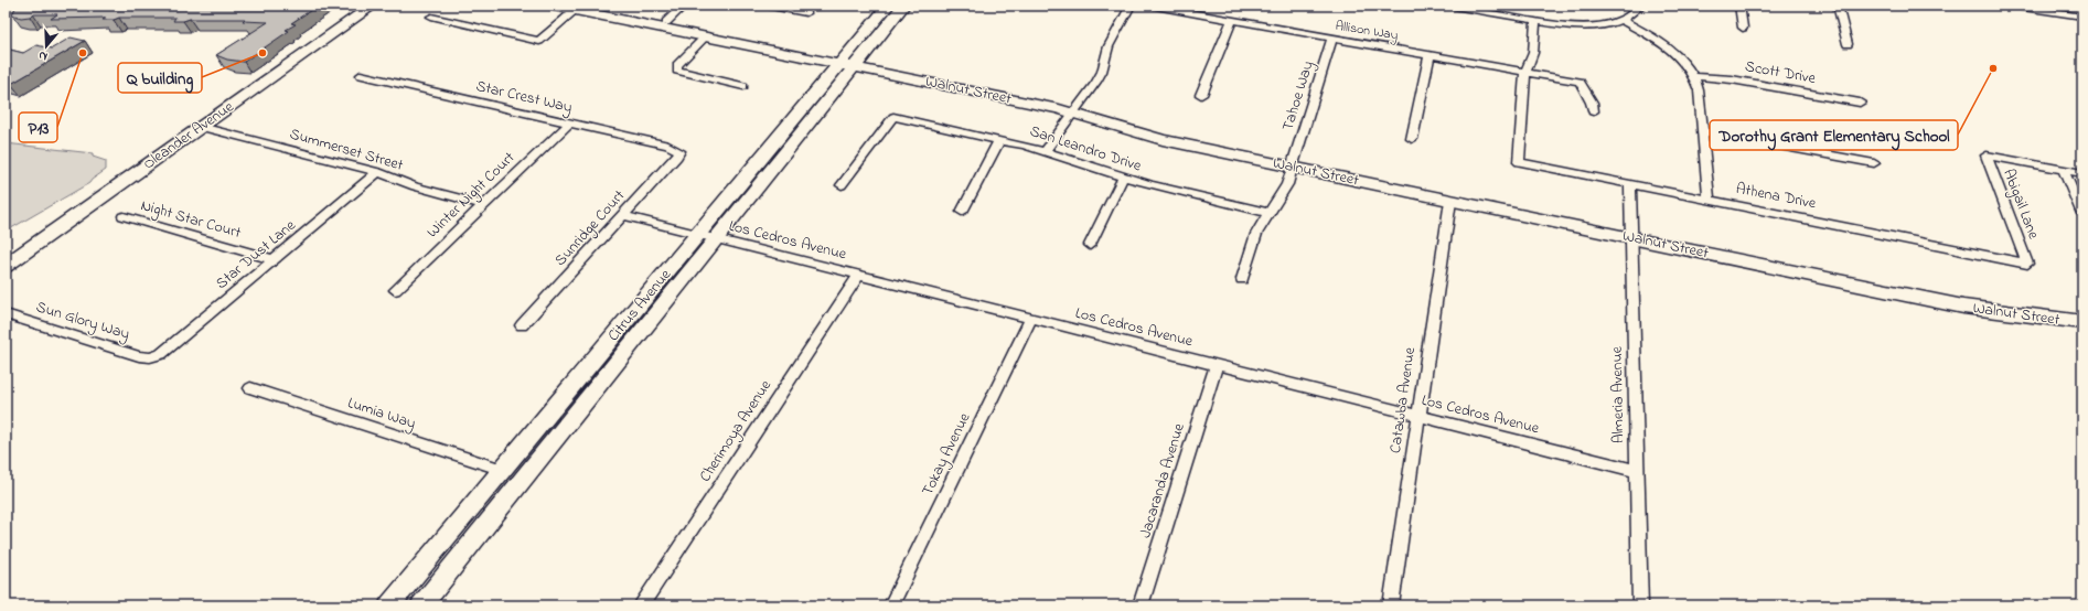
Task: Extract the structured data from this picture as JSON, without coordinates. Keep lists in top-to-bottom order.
{
  "streets": {
    "street": [
      "Allison Way",
      "Scott Drive",
      "Walnut Street",
      "Tahoe Way",
      "Star Crest Way",
      "Oleander Avenue",
      "San Leandro Drive",
      "Summerset Street",
      "Winter Night Court",
      "Athena Drive",
      "Abigail Lane",
      "Night Star Court",
      "Sunridge Court",
      "Los Cedros Avenue",
      "Star Dust Lane",
      "Citrus Avenue",
      "Sun Glory Way",
      "Almeria Avenue",
      "Catawba Avenue",
      "Lumia Way",
      "Cherimoya Avenue",
      "Tokay Avenue",
      "Jacaranda Avenue"
    ]
  },
  "crossings": [
    ["Allison Way", "Tahoe Way"],
    ["Allison Way", "Athena Drive"],
    ["Walnut Street", "Tahoe Way"],
    ["Walnut Street", "Citrus Avenue"],
    ["Walnut Street", "Almeria Avenue"],
    ["Walnut Street", "Catawba Avenue"],
    ["Tahoe Way", "San Leandro Drive"],
    ["Star Crest Way", "Winter Night Court"],
    ["Star Crest Way", "Sunridge Court"],
    ["Oleander Avenue", "Summerset Street"],
    ["Summerset Street", "Winter Night Court"],
    ["Summerset Street", "Star Dust Lane"],
    ["Athena Drive", "Abigail Lane"],
    ["Athena Drive", "Almeria Avenue"],
    ["Night Star Court", "Star Dust Lane"],
    ["Sunridge Court", "Los Cedros Avenue"],
    ["Los Cedros Avenue", "Citrus Avenue"],
    ["Los Cedros Avenue", "Almeria Avenue"],
    ["Los Cedros Avenue", "Catawba Avenue"],
    ["Los Cedros Avenue", "Cherimoya Avenue"],
    ["Los Cedros Avenue", "Tokay Avenue"],
    ["Los Cedros Avenue", "Jacaranda Avenue"],
    ["Star Dust Lane", "Sun Glory Way"],
    ["Citrus Avenue", "Lumia Way"]
  ],
  "places": ["P13", "Q building", "Dorothy Grant Elementary School"],
  "north": "bottom"
}
